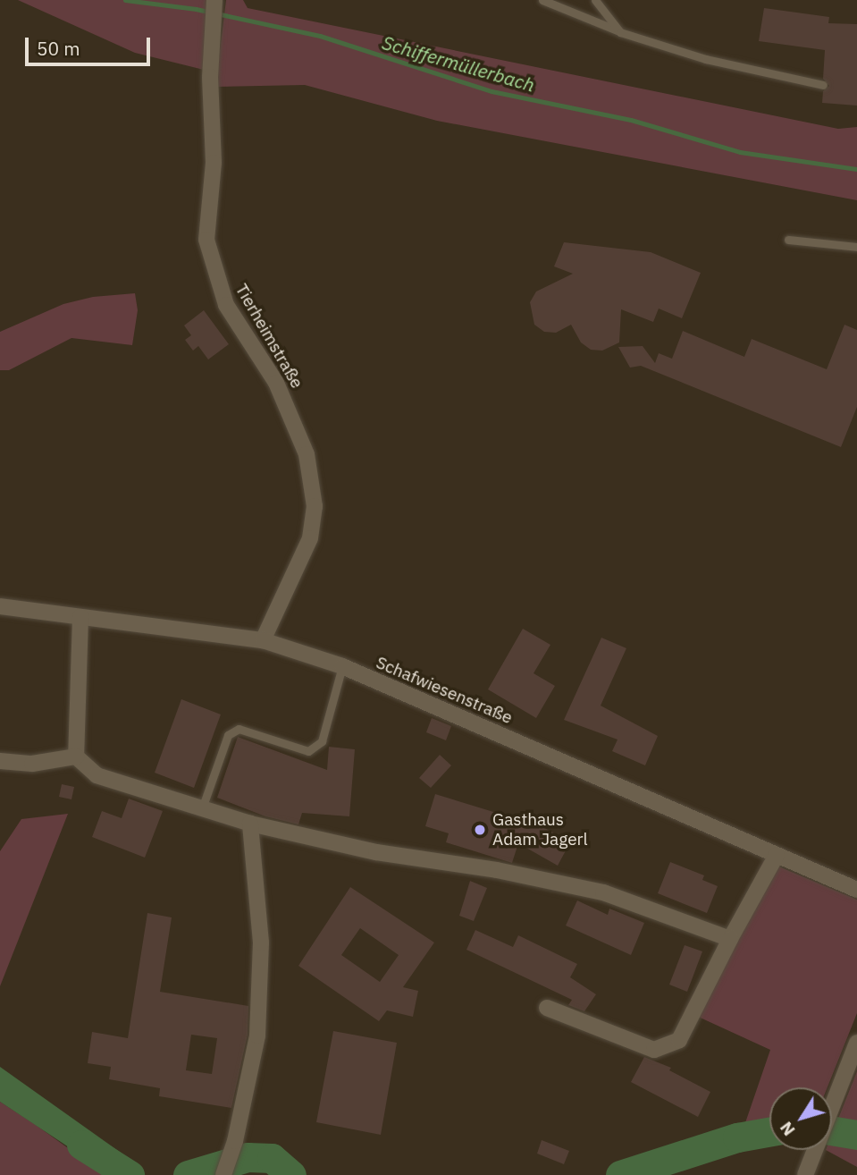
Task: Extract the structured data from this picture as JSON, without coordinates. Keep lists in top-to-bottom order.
{
  "streets": {
    "street": ["Tierheimstraße", "Schafwiesenstraße"]
  },
  "crossings": [
    ["Tierheimstraße", "Schafwiesenstraße"]
  ],
  "water": ["Schiffermüllerbach"],
  "places": ["Gasthaus Adam Jagerl"],
  "scale_bar": "50 m",
  "north": "bottom left"
}
